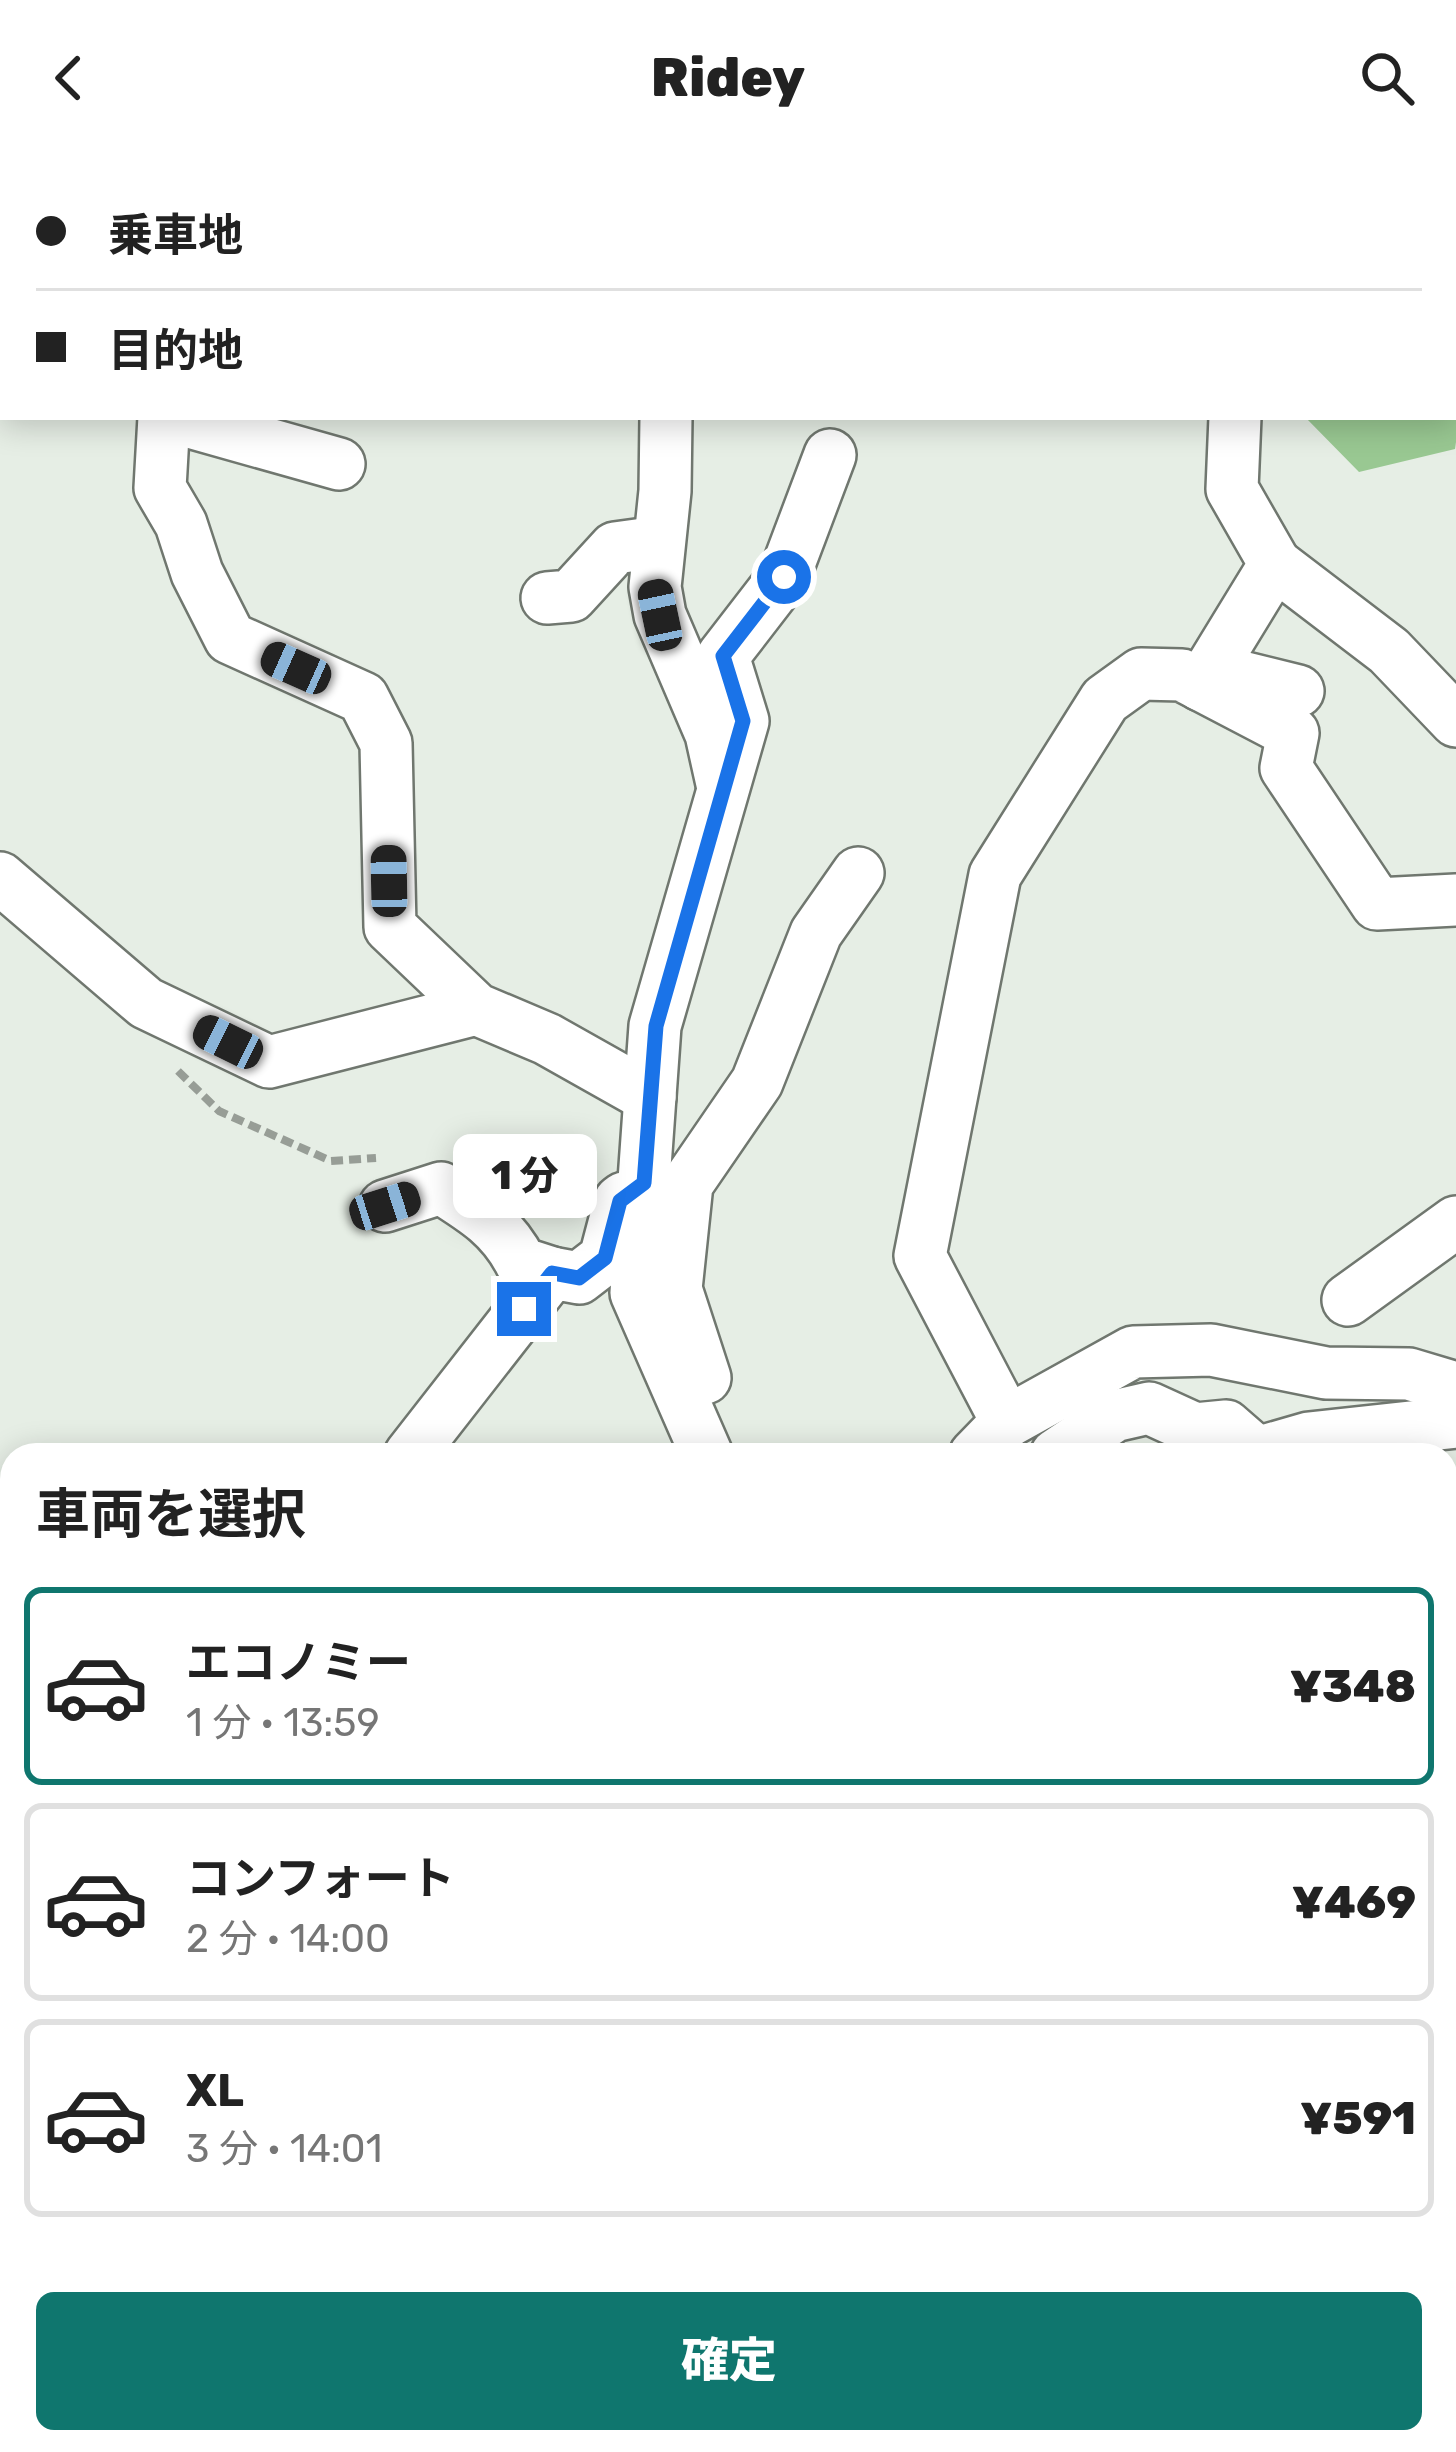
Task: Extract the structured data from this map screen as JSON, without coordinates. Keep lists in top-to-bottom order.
{
  "page": {
    "header": "Ridey",
    "banner": ["乗車地", "目的地"],
    "bubble": "1 分",
    "heading": "車両を選択",
    "list": [
      {
        "name": "エコノミー",
        "note": "1 分 · 13:59",
        "value": "¥348"
      },
      {
        "name": "コンフォート",
        "note": "2 分 · 14:00",
        "value": "¥469"
      },
      {
        "name": "XL",
        "note": "3 分 · 14:01",
        "value": "¥591"
      }
    ],
    "buttons": "確定"
  }
}
